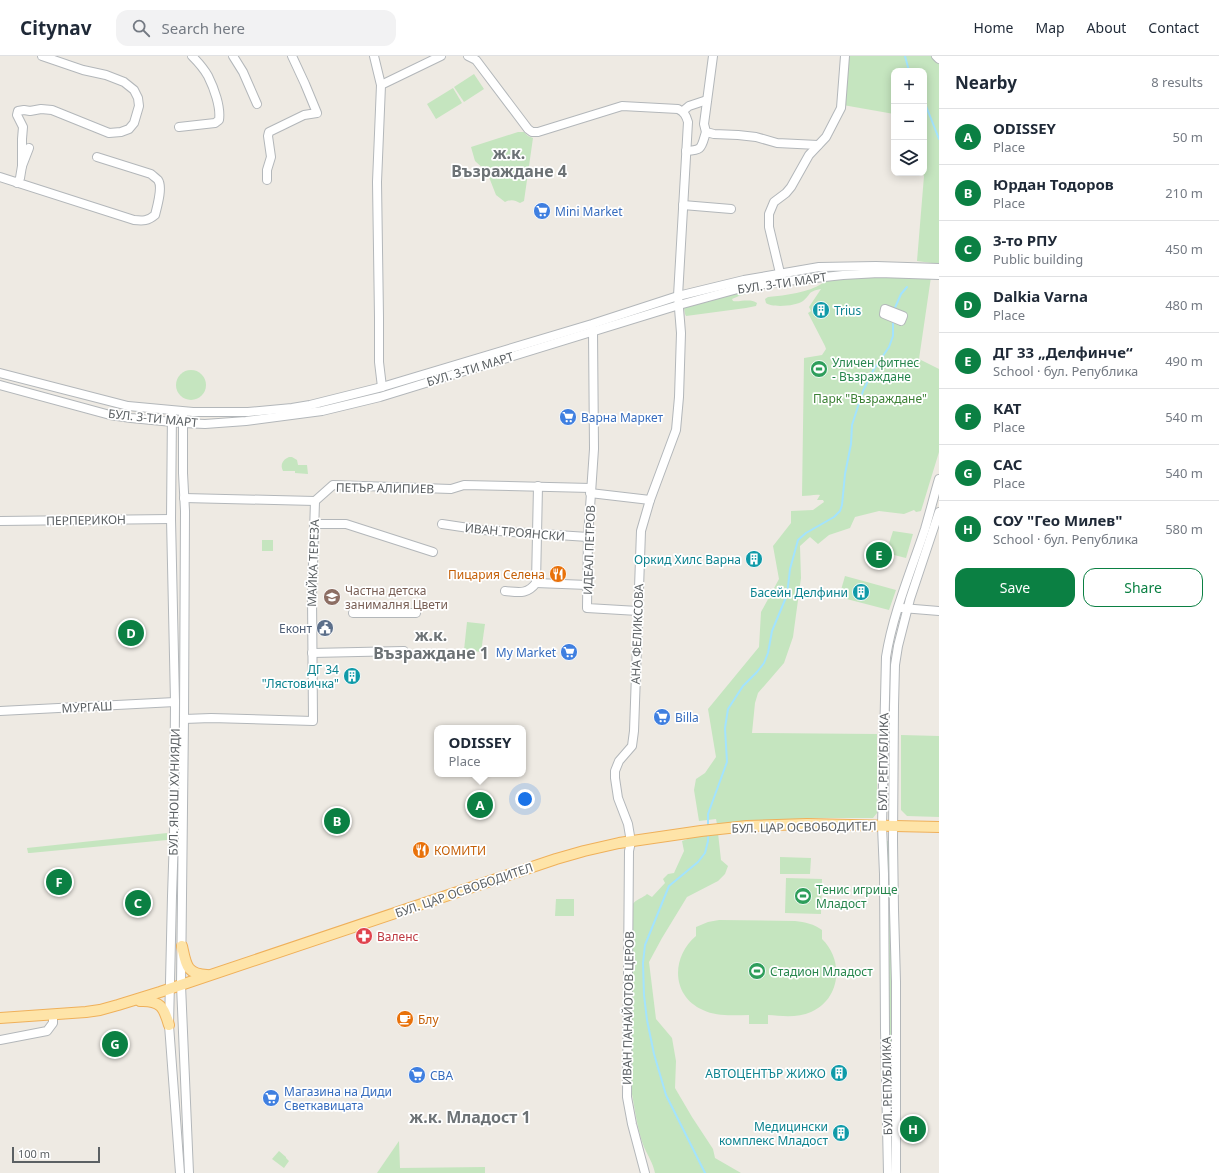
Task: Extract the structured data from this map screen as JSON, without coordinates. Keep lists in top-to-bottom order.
{
  "streets": {
    "main road": ["БУЛ. ЦАР ОСВОБОДИТЕЛ"],
    "street": [
      "БУЛ. 3-ТИ МАРТ",
      "ПЕТЪР АЛИПИЕВ",
      "ПЕРПЕРИКОН",
      "ИВАН ТРОЯНСКИ",
      "ИДЕАЛ ПЕТРОВ",
      "МАЙКА ТЕРЕЗА",
      "АНА ФЕЛИКСОВА",
      "МУРГАШ",
      "БУЛ. РЕПУБЛИКА",
      "БУЛ. ЯНОШ ХУНИЯДИ",
      "ИВАН ПАНАЙОТОВ ЦЕРОВ"
    ]
  },
  "crossings": [
    ["БУЛ. 3-ТИ МАРТ", "ИДЕАЛ ПЕТРОВ"],
    ["БУЛ. 3-ТИ МАРТ", "АНА ФЕЛИКСОВА"],
    ["БУЛ. 3-ТИ МАРТ", "БУЛ. ЯНОШ ХУНИЯДИ"],
    ["ПЕТЪР АЛИПИЕВ", "ИДЕАЛ ПЕТРОВ"],
    ["ПЕТЪР АЛИПИЕВ", "МАЙКА ТЕРЕЗА"],
    ["ПЕТЪР АЛИПИЕВ", "АНА ФЕЛИКСОВА"],
    ["ПЕРПЕРИКОН", "БУЛ. ЯНОШ ХУНИЯДИ"],
    ["ИВАН ТРОЯНСКИ", "ИДЕАЛ ПЕТРОВ"],
    ["ИДЕАЛ ПЕТРОВ", "АНА ФЕЛИКСОВА"],
    ["МАЙКА ТЕРЕЗА", "БУЛ. ЯНОШ ХУНИЯДИ"],
    ["АНА ФЕЛИКСОВА", "БУЛ. ЦАР ОСВОБОДИТЕЛ"],
    ["АНА ФЕЛИКСОВА", "ИВАН ПАНАЙОТОВ ЦЕРОВ"],
    ["МУРГАШ", "БУЛ. ЯНОШ ХУНИЯДИ"],
    ["БУЛ. РЕПУБЛИКА", "БУЛ. ЦАР ОСВОБОДИТЕЛ"],
    ["БУЛ. ЯНОШ ХУНИЯДИ", "БУЛ. ЦАР ОСВОБОДИТЕЛ"],
    ["БУЛ. ЦАР ОСВОБОДИТЕЛ", "ИВАН ПАНАЙОТОВ ЦЕРОВ"]
  ],
  "districts": ["ж.к. Възраждане 4", "ж.к. Възраждане 1", "ж.к. Младост 1"],
  "parks": ["Парк \"Възраждане\""],
  "places": {
    "supermarket": [
      "Mini Market",
      "Варна Маркет",
      "My Market",
      "Billa",
      "CBA",
      "Магазина на Диди Светкавицата"
    ],
    "building": [
      "Trius",
      "Оркид Хилс Варна",
      "Басейн Делфини",
      "ДГ 34 \"Лястовичка\"",
      "АВТОЦЕНТЪР ЖИЖО",
      "Медицински комплекс Младост"
    ],
    "sports": ["Уличен фитнес - Възраждане", "Тенис игрище Младост", "Стадион Младост"],
    "restaurant": ["Пицария Селена", "КОМИТИ"],
    "school or university": ["Частна детска занималня Цвети"],
    "public building": ["Еконт"],
    "pharmacy": ["Валенс"],
    "cafe": ["Блу"]
  },
  "scale_bar": "100 m",
  "page": {
    "header": "Citynav",
    "search": "Search here",
    "nav": [
      "Home",
      "Map",
      "About",
      "Contact"
    ],
    "heading": ["Nearby", "8 results"],
    "map_buttons": ["+", "−"],
    "list": [
      {
        "mark": "A",
        "name": "ODISSEY",
        "note": "Place",
        "value": "50 m"
      },
      {
        "mark": "B",
        "name": "Юрдан Тодоров",
        "note": "Place",
        "value": "210 m"
      },
      {
        "mark": "C",
        "name": "3-то РПУ",
        "note": "Public building",
        "value": "450 m"
      },
      {
        "mark": "D",
        "name": "Dalkia Varna",
        "note": "Place",
        "value": "480 m"
      },
      {
        "mark": "E",
        "name": "ДГ 33 „Делфинче“",
        "note": "School · бул. Република",
        "value": "490 m"
      },
      {
        "mark": "F",
        "name": "КАТ",
        "note": "Place",
        "value": "540 m"
      },
      {
        "mark": "G",
        "name": "САС",
        "note": "Place",
        "value": "540 m"
      },
      {
        "mark": "H",
        "name": "СОУ \"Гео Милев\"",
        "note": "School · бул. Република",
        "value": "580 m"
      }
    ],
    "pins": [
      "E",
      "D",
      "A",
      "B",
      "F",
      "C",
      "G",
      "H"
    ],
    "buttons": ["Save", "Share"],
    "popup": ["ODISSEY", "Place"],
    "scale": "100 m"
  }
}
